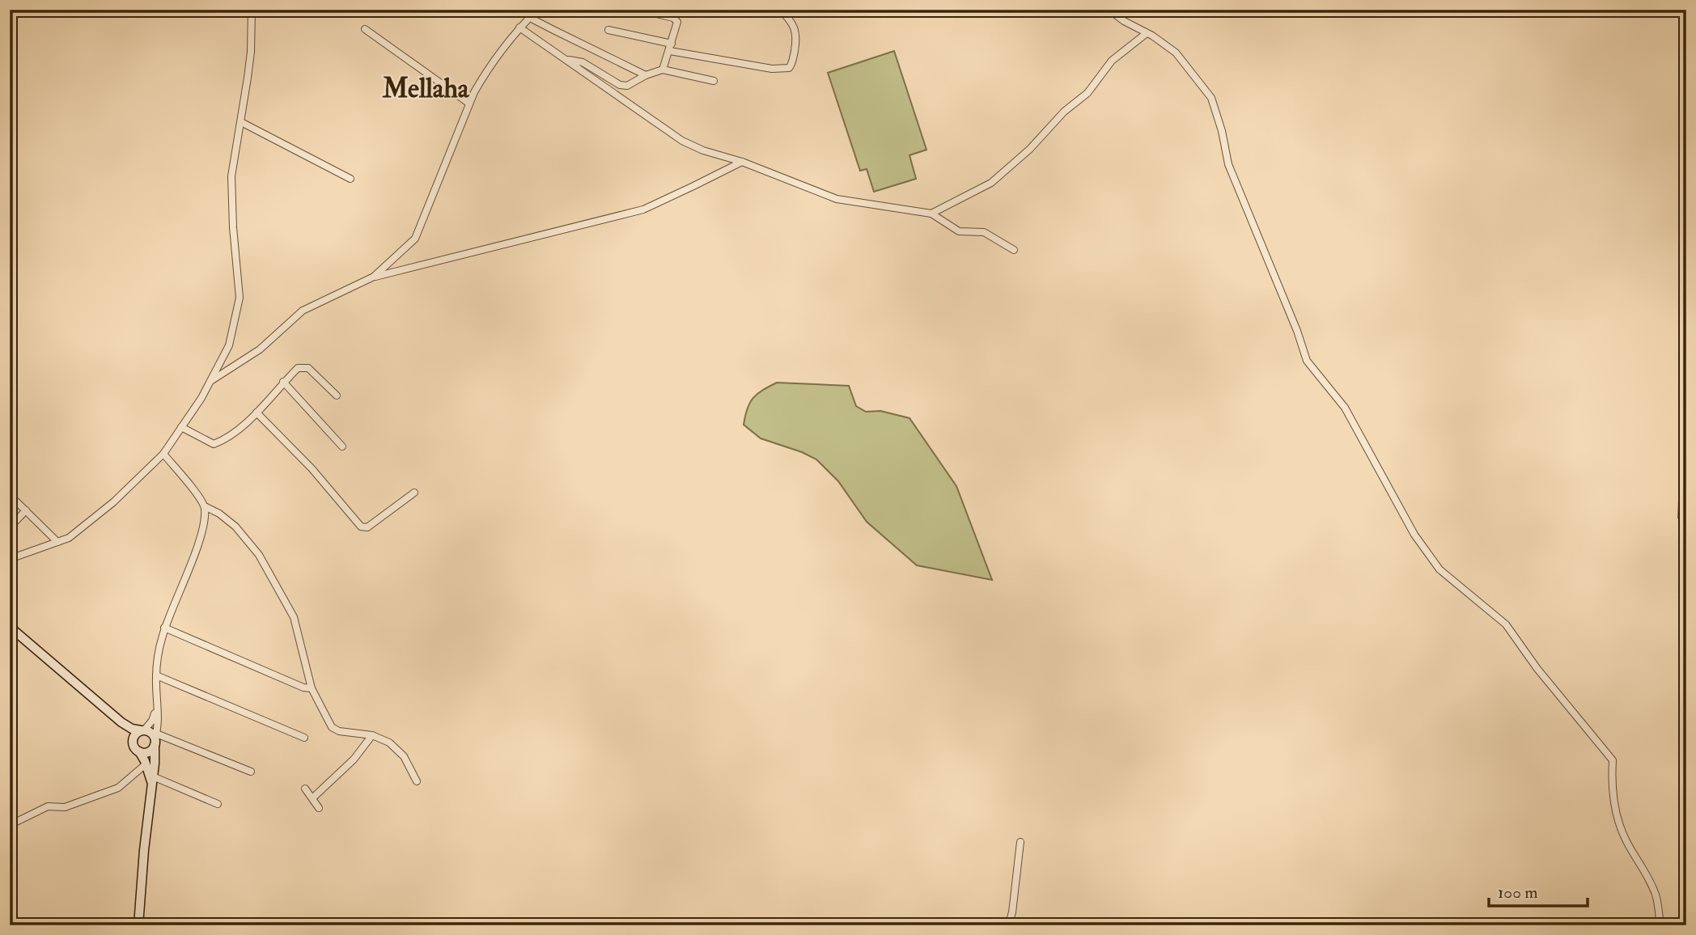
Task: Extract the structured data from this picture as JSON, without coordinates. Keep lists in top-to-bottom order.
{
  "districts": ["Mellaha"],
  "scale_bar": "100 m"
}
